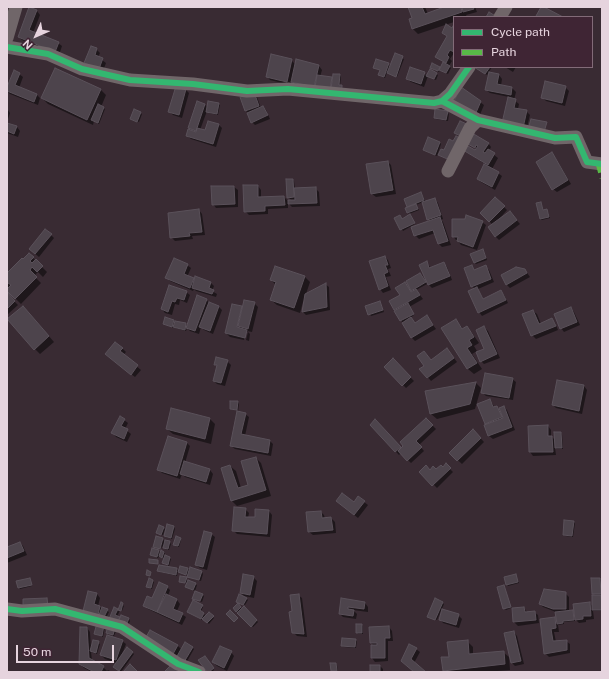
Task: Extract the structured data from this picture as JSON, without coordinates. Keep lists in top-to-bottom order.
{
  "legend": ["Cycle path", "Path"],
  "scale_bar": "50 m",
  "north": "bottom left"
}
